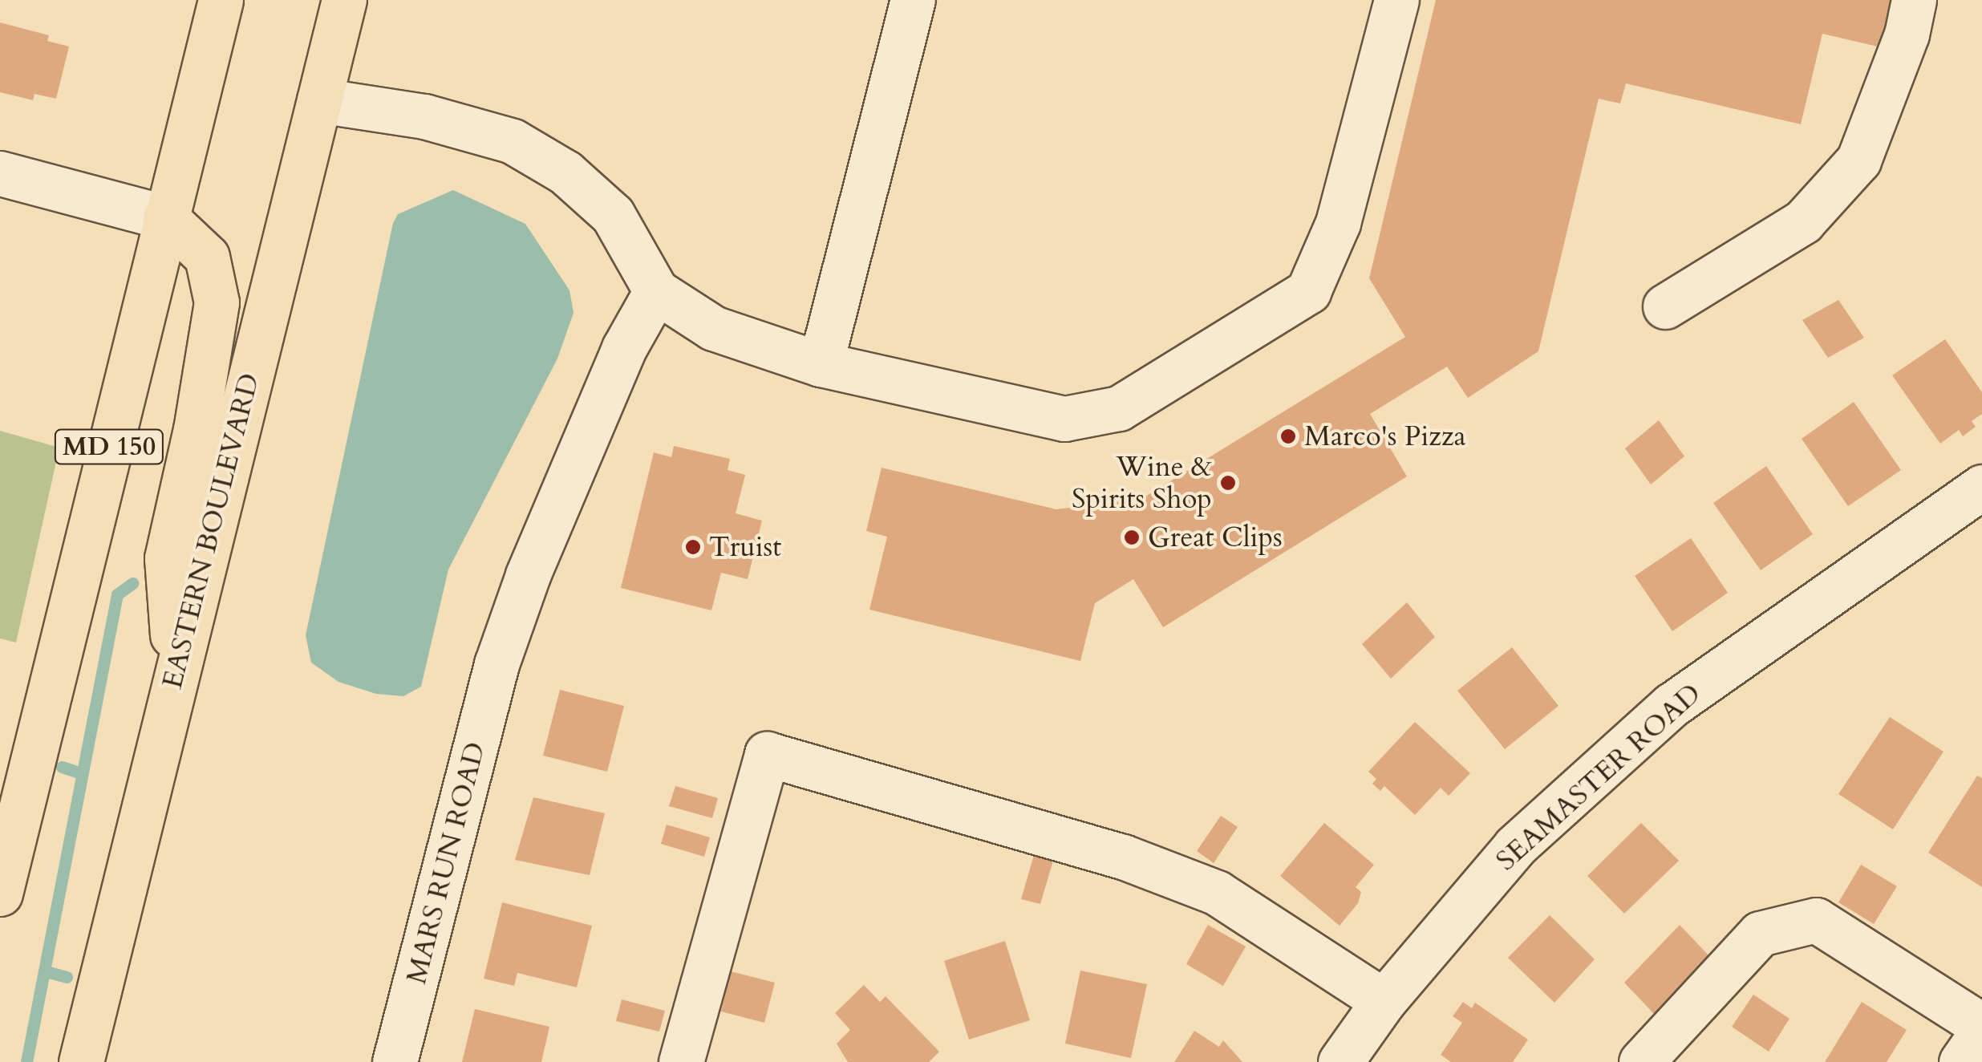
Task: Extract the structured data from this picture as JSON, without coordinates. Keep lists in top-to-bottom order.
{
  "streets": {
    "main road": ["MD 150", "EASTERN BOULEVARD"],
    "street": ["SEAMASTER ROAD", "MARS RUN ROAD"]
  },
  "places": [
    "Marco's Pizza",
    "Wine & Spirits Shop",
    "Great Clips",
    "Truist"
  ]
}
